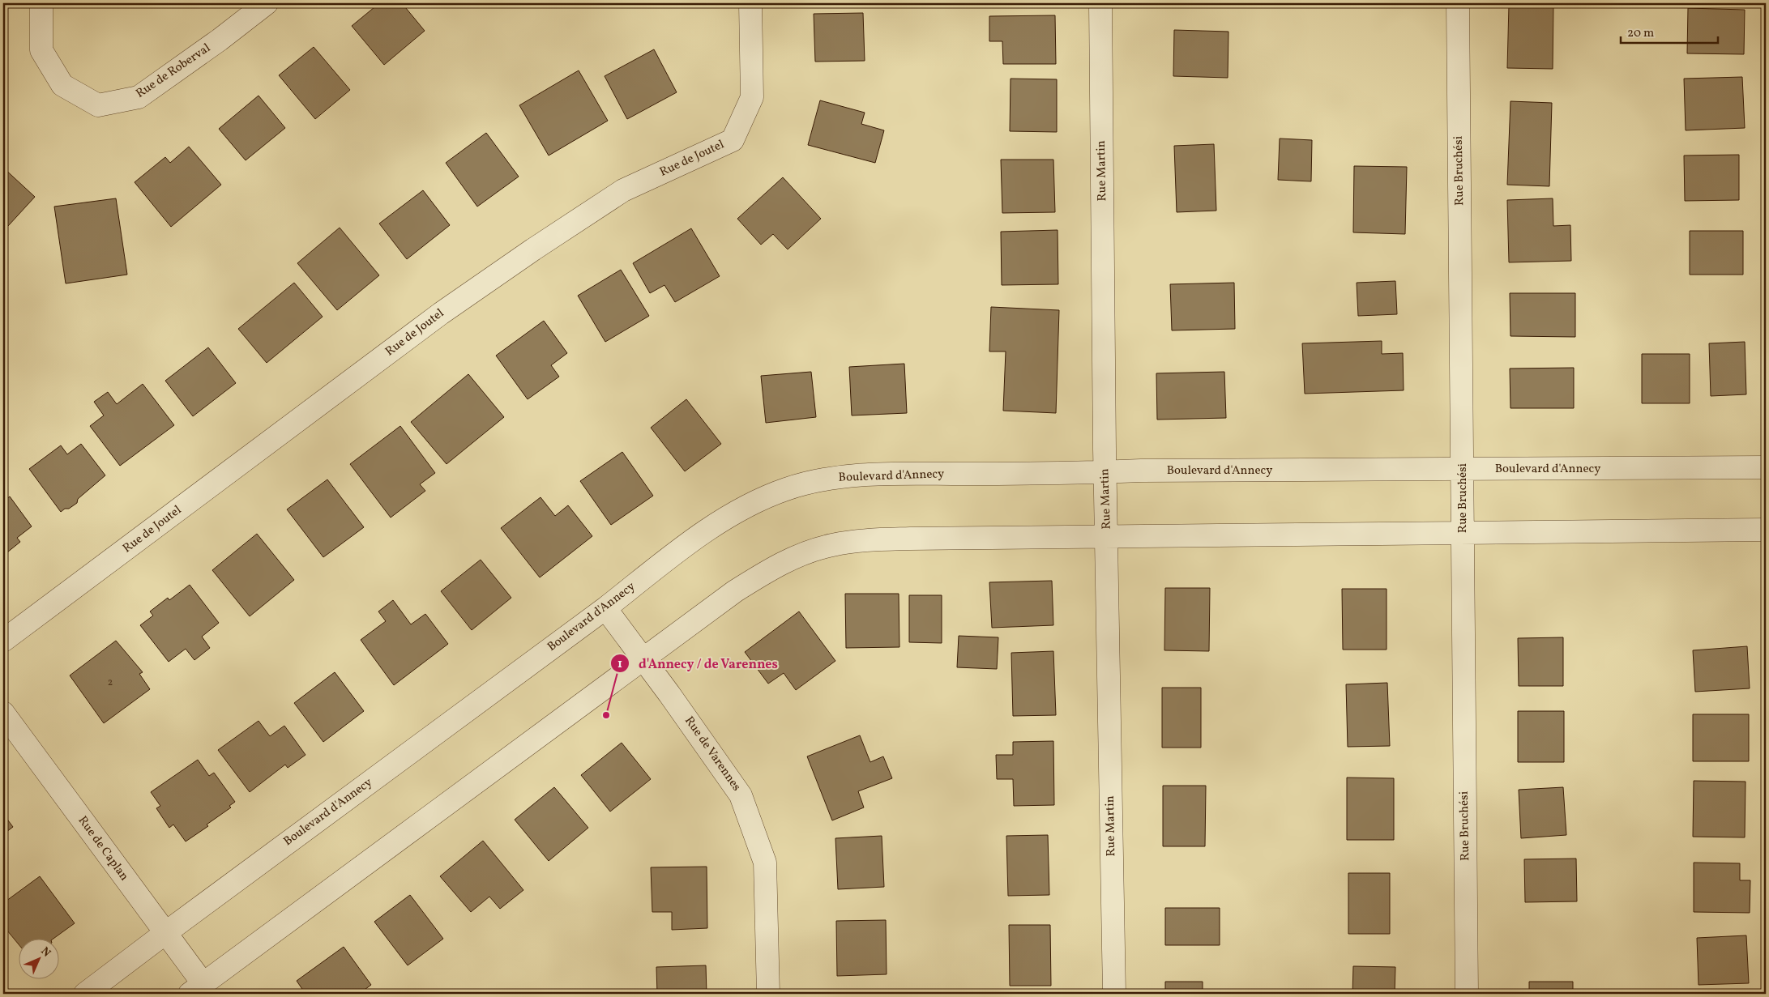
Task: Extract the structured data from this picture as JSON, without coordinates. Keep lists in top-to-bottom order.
{
  "streets": {
    "street": [
      "Rue de Roberval",
      "Rue de Joutel",
      "Rue Martin",
      "Rue Bruchési",
      "Boulevard d'Annecy",
      "Rue de Varennes",
      "Rue de Caplan"
    ]
  },
  "crossings": [
    ["Rue Martin", "Boulevard d'Annecy"],
    ["Rue Bruchési", "Boulevard d'Annecy"],
    ["Boulevard d'Annecy", "Rue de Varennes"],
    ["Boulevard d'Annecy", "Rue de Caplan"]
  ],
  "places": ["d'Annecy / de Varennes"],
  "house_numbers": ["2"],
  "scale_bar": "20 m",
  "north": "top right"
}
